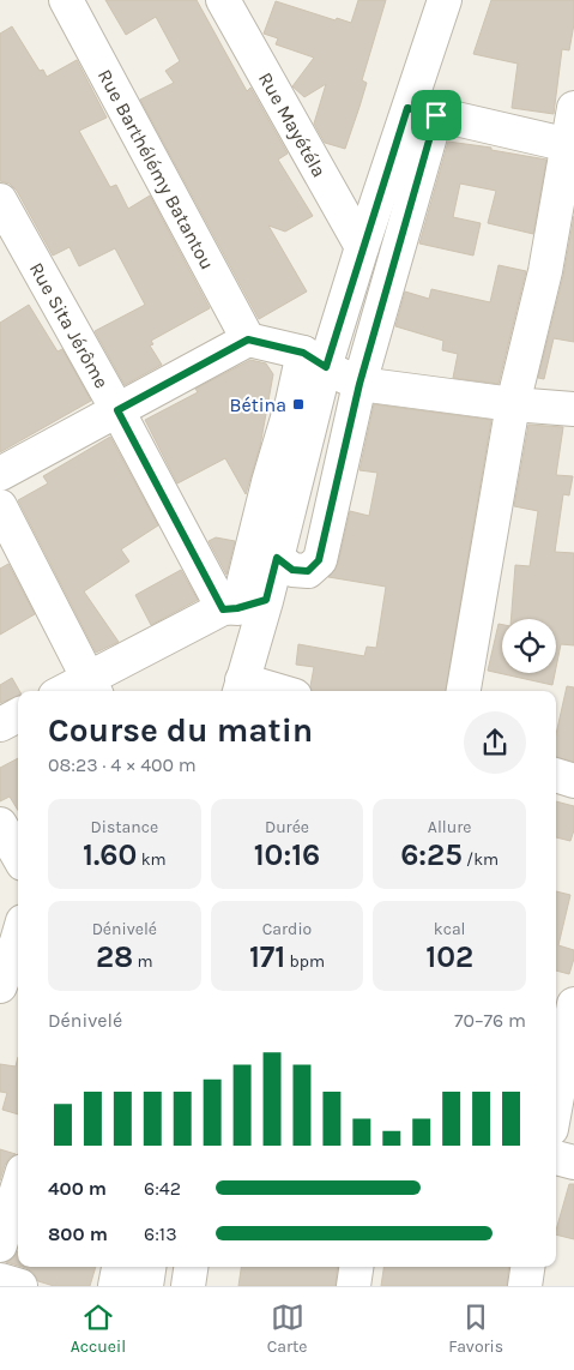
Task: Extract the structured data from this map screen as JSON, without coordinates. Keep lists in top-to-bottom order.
{
  "streets": {
    "street": ["Rue Mayétéla", "Rue Barthélémy Batantou", "Rue Sita Jérôme"]
  },
  "places": {
    "transit": ["Bétina"]
  },
  "page": {
    "heading": ["Course du matin", "08:23 · 4 × 400 m"],
    "stats": [
      ["Distance", "1.60 km"],
      ["Durée", "10:16"],
      ["Allure", "6:25 /km"],
      ["Dénivelé", "28 m"],
      ["Cardio", "171 bpm"],
      ["kcal", "102"]
    ],
    "chart": ["Dénivelé", "70–76 m"],
    "list": [
      {
        "name": "400 m",
        "note": "6:42"
      },
      {
        "name": "800 m",
        "note": "6:13"
      }
    ],
    "tabs": ["Accueil", "Carte", "Favoris"]
  }
}
